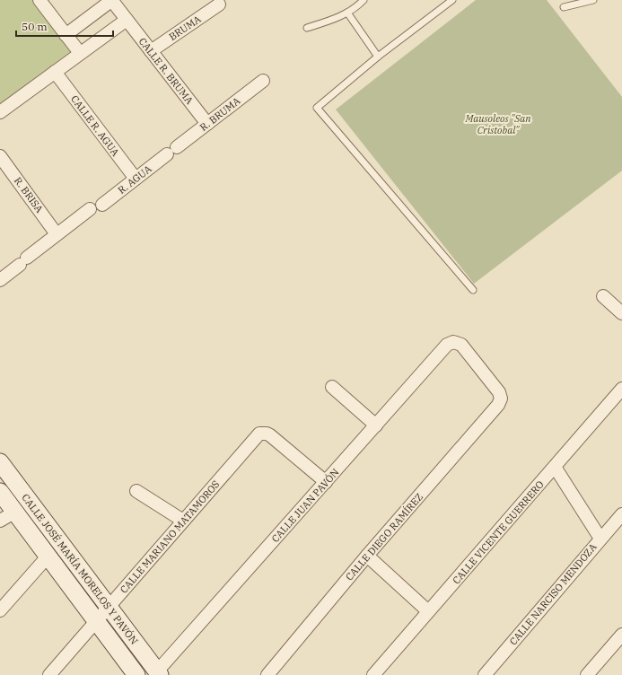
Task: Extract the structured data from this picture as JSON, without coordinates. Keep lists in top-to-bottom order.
{
  "streets": {
    "street": [
      "BRUMA",
      "CALLE R. BRUMA",
      "R. BRUMA",
      "CALLE R. AGUA",
      "R. AGUA",
      "R. BRISA",
      "CALLE JUAN PAVÓN",
      "CALLE VICENTE GUERRERO",
      "CALLE MARIANO MATAMOROS",
      "CALLE DIEGO RAMÍREZ",
      "CALLE JOSÉ MARÍA MORELOS Y PAVÓN",
      "CALLE NARCISO MENDOZA"
    ]
  },
  "crossings": [
    ["BRUMA", "CALLE R. BRUMA"],
    ["CALLE R. BRUMA", "R. BRUMA"],
    ["CALLE R. AGUA", "R. AGUA"],
    ["CALLE JUAN PAVÓN", "CALLE MARIANO MATAMOROS"],
    ["CALLE JUAN PAVÓN", "CALLE DIEGO RAMÍREZ"],
    ["CALLE JUAN PAVÓN", "CALLE JOSÉ MARÍA MORELOS Y PAVÓN"],
    ["CALLE MARIANO MATAMOROS", "CALLE JOSÉ MARÍA MORELOS Y PAVÓN"]
  ],
  "parks": ["Mausoleos \"San Cristobal\""],
  "scale_bar": "50 m"
}
